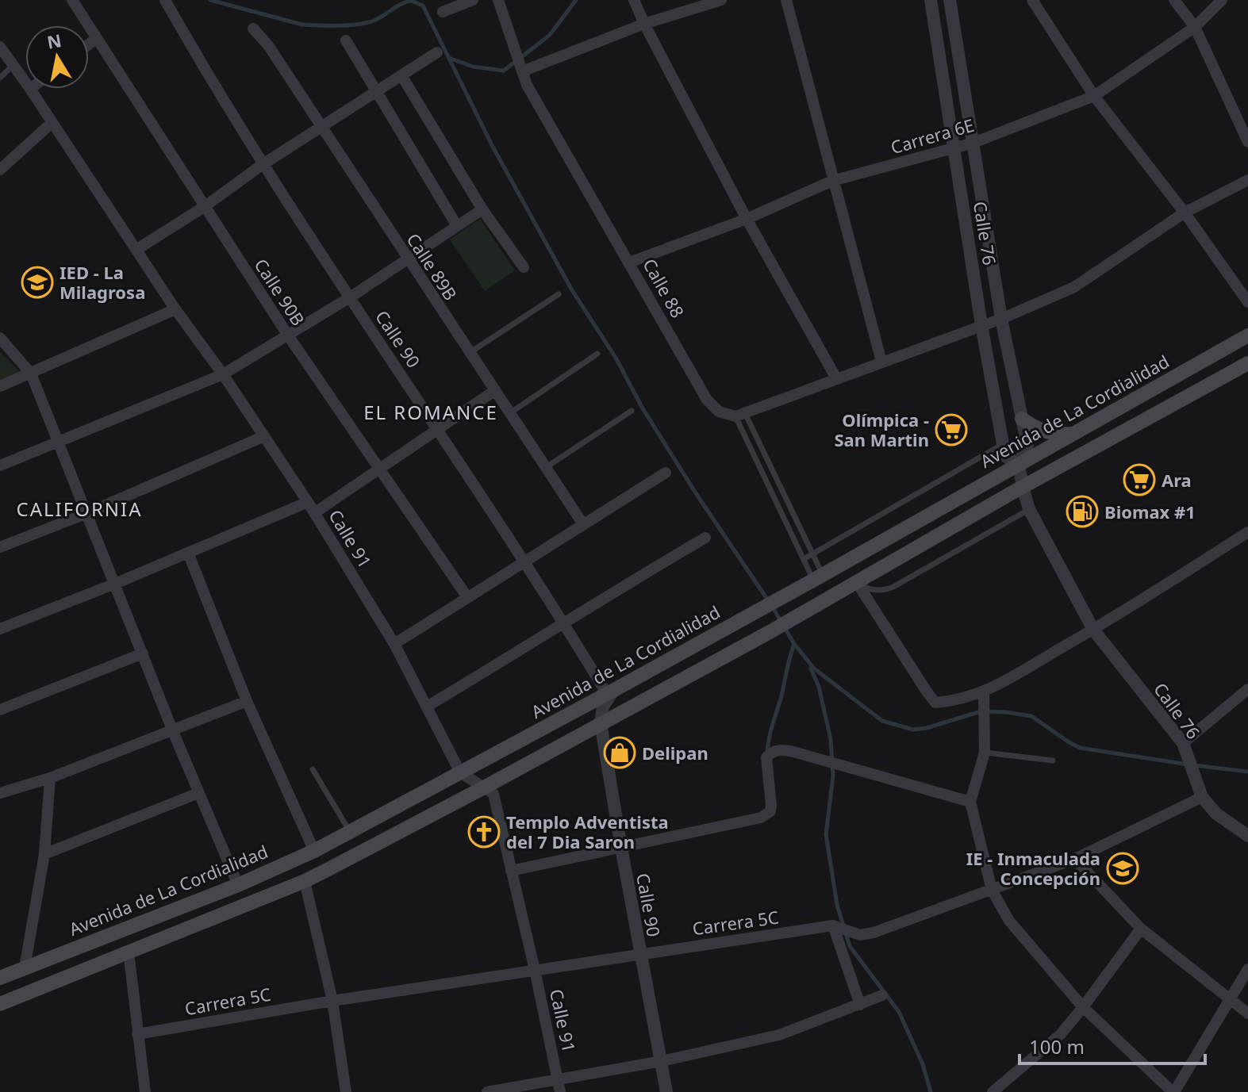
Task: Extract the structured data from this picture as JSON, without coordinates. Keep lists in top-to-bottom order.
{
  "streets": {
    "main road": ["Avenida de La Cordialidad"],
    "street": [
      "Carrera 6E",
      "Calle 76",
      "Calle 89B",
      "Calle 88",
      "Calle 90B",
      "Calle 90",
      "Calle 91",
      "Carrera 5C"
    ]
  },
  "crossings": [
    ["Carrera 6E", "Calle 76"],
    ["Carrera 6E", "Calle 88"],
    ["Calle 76", "Avenida de La Cordialidad"],
    ["Calle 76", "Carrera 5C"],
    ["Calle 90", "Avenida de La Cordialidad"],
    ["Calle 90", "Carrera 5C"],
    ["Avenida de La Cordialidad", "Calle 91"],
    ["Calle 91", "Carrera 5C"]
  ],
  "districts": ["EL ROMANCE", "CALIFORNIA"],
  "places": {
    "school or university": ["IED - La Milagrosa", "IE - Inmaculada Concepción"],
    "supermarket": ["Olímpica - San Martin", "Ara"],
    "fuel station": ["Biomax #1"],
    "shop": ["Delipan"],
    "church": ["Templo Adventista del 7 Dia Saron"]
  },
  "scale_bar": "100 m",
  "north": "top"
}
